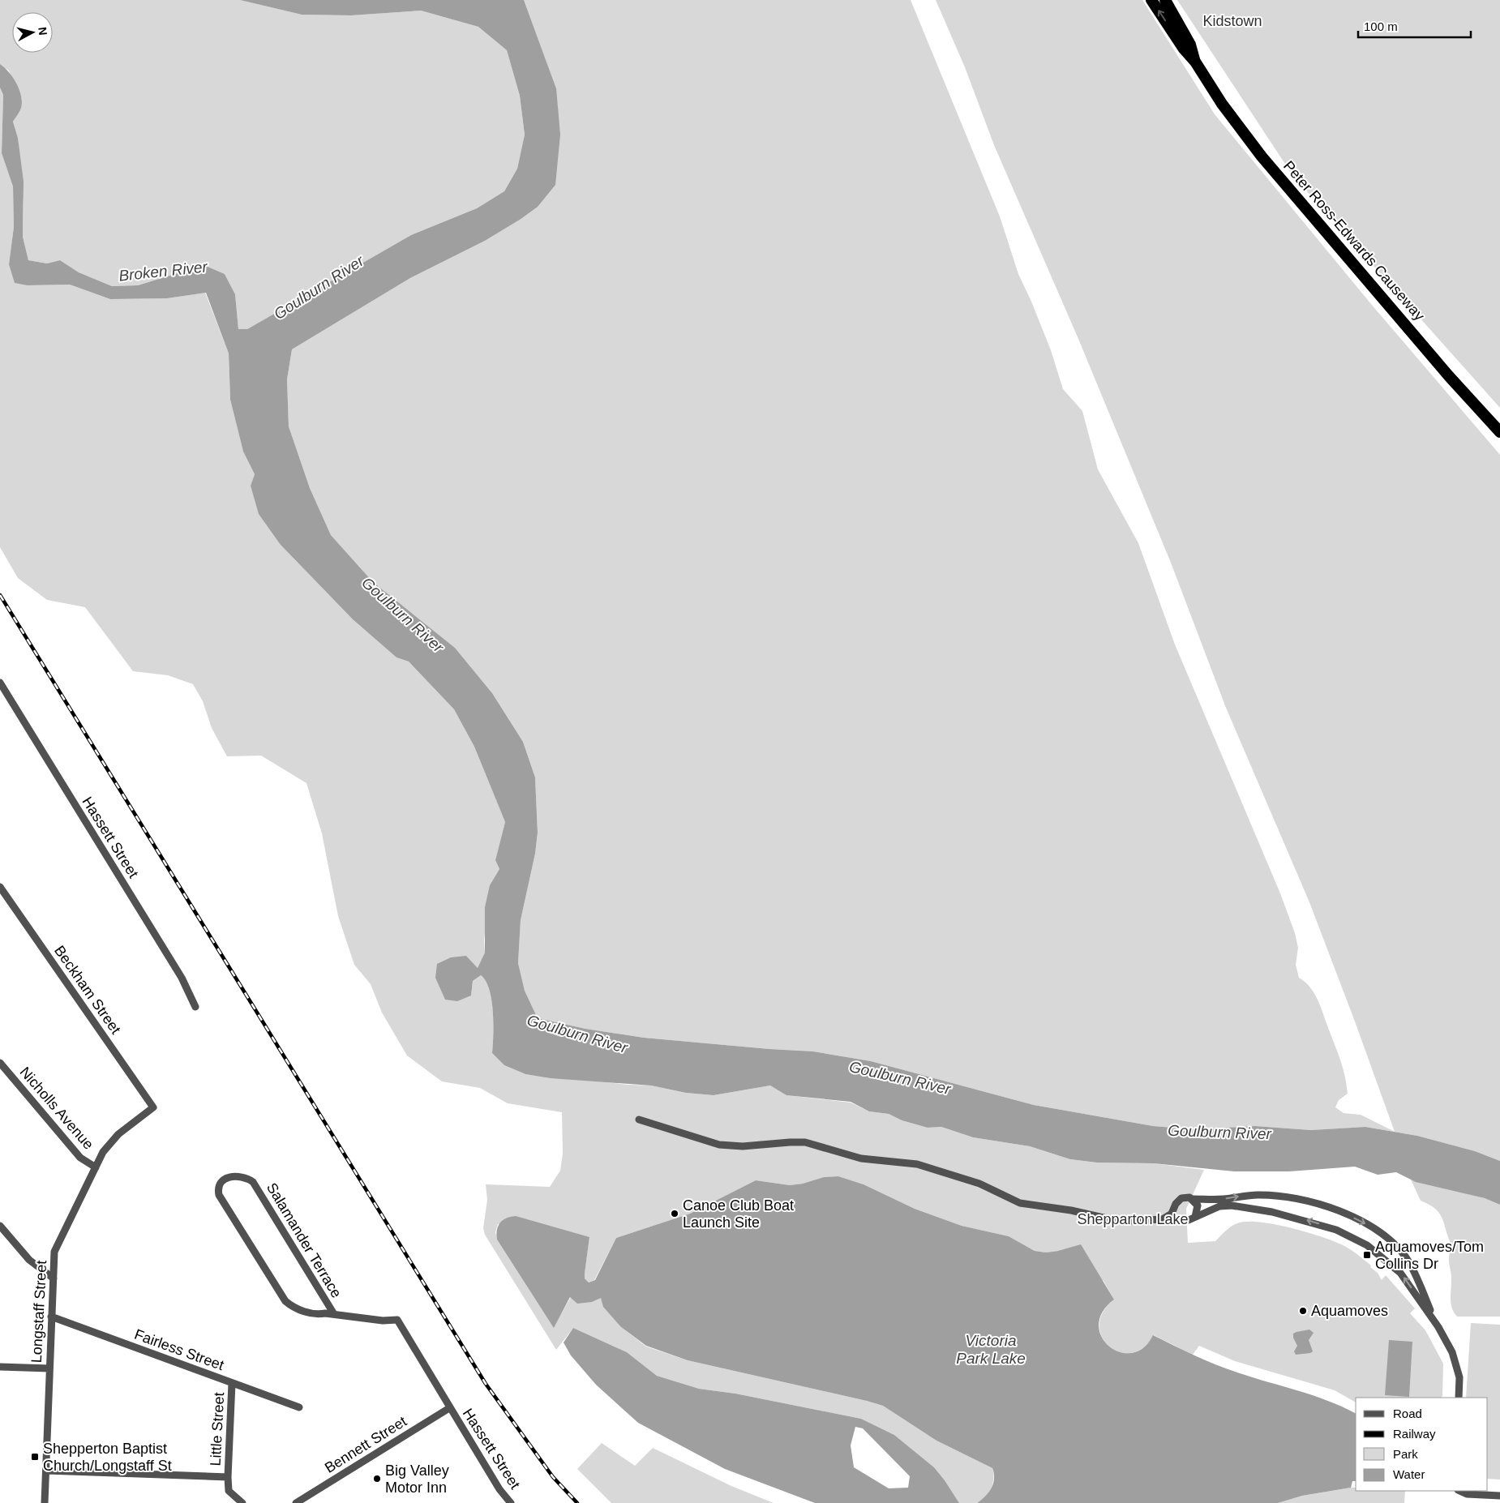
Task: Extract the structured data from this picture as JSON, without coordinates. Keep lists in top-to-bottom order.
{
  "streets": {
    "highway": ["Peter Ross-Edwards Causeway"],
    "street": [
      "Hassett Street",
      "Beckham Street",
      "Nicholls Avenue",
      "Salamander Terrace",
      "Longstaff Street",
      "Fairless Street",
      "Little Street",
      "Bennett Street"
    ]
  },
  "crossings": [
    ["Hassett Street", "Salamander Terrace"],
    ["Hassett Street", "Bennett Street"],
    ["Beckham Street", "Longstaff Street"],
    ["Nicholls Avenue", "Longstaff Street"],
    ["Longstaff Street", "Fairless Street"],
    ["Fairless Street", "Little Street"]
  ],
  "water": ["Broken River", "Goulburn River", "Victoria Park Lake"],
  "parks": ["Kidstown", "Shepparton Lake"],
  "places": {
    "other": ["Canoe Club Boat Launch Site", "Aquamoves", "Big Valley Motor Inn"],
    "transit": ["Aquamoves/Tom Collins Dr", "Shepperton Baptist Church/Longstaff St"]
  },
  "legend": [
    "Road",
    "Railway",
    "Park",
    "Water"
  ],
  "scale_bar": "100 m",
  "north": "right"
}
